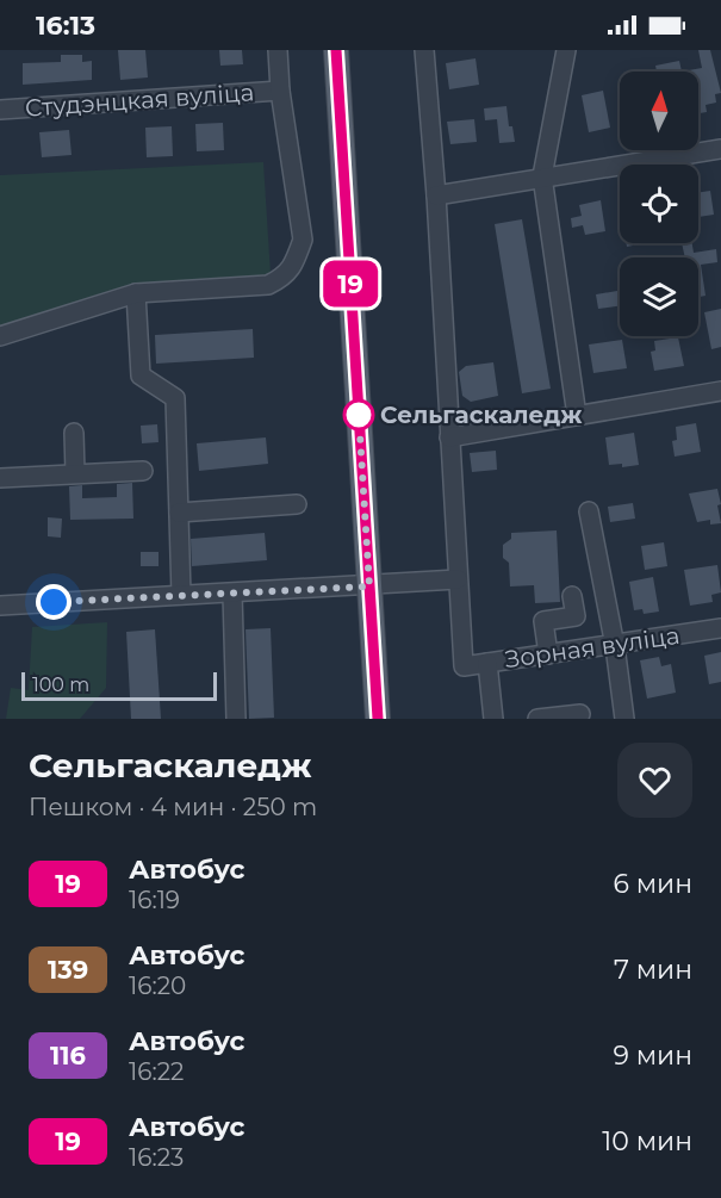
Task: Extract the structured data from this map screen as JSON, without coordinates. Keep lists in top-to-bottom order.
{
  "streets": {
    "street": ["Студэнцкая вуліца", "Зорная вуліца"]
  },
  "places": ["Сельгаскаледж"],
  "lines": ["bus line 19"],
  "scale_bar": "100 m",
  "north": "top",
  "page": {
    "status": "16:13",
    "on_map": "19",
    "scale": "100 m",
    "heading": ["Сельгаскаледж", "Пешком · 4 мин · 250 m"],
    "list": [
      {
        "mark": "19",
        "name": "Автобус",
        "note": "16:19",
        "value": "6 мин"
      },
      {
        "mark": "139",
        "name": "Автобус",
        "note": "16:20",
        "value": "7 мин"
      },
      {
        "mark": "116",
        "name": "Автобус",
        "note": "16:22",
        "value": "9 мин"
      },
      {
        "mark": "19",
        "name": "Автобус",
        "note": "16:23",
        "value": "10 мин"
      }
    ]
  }
}
